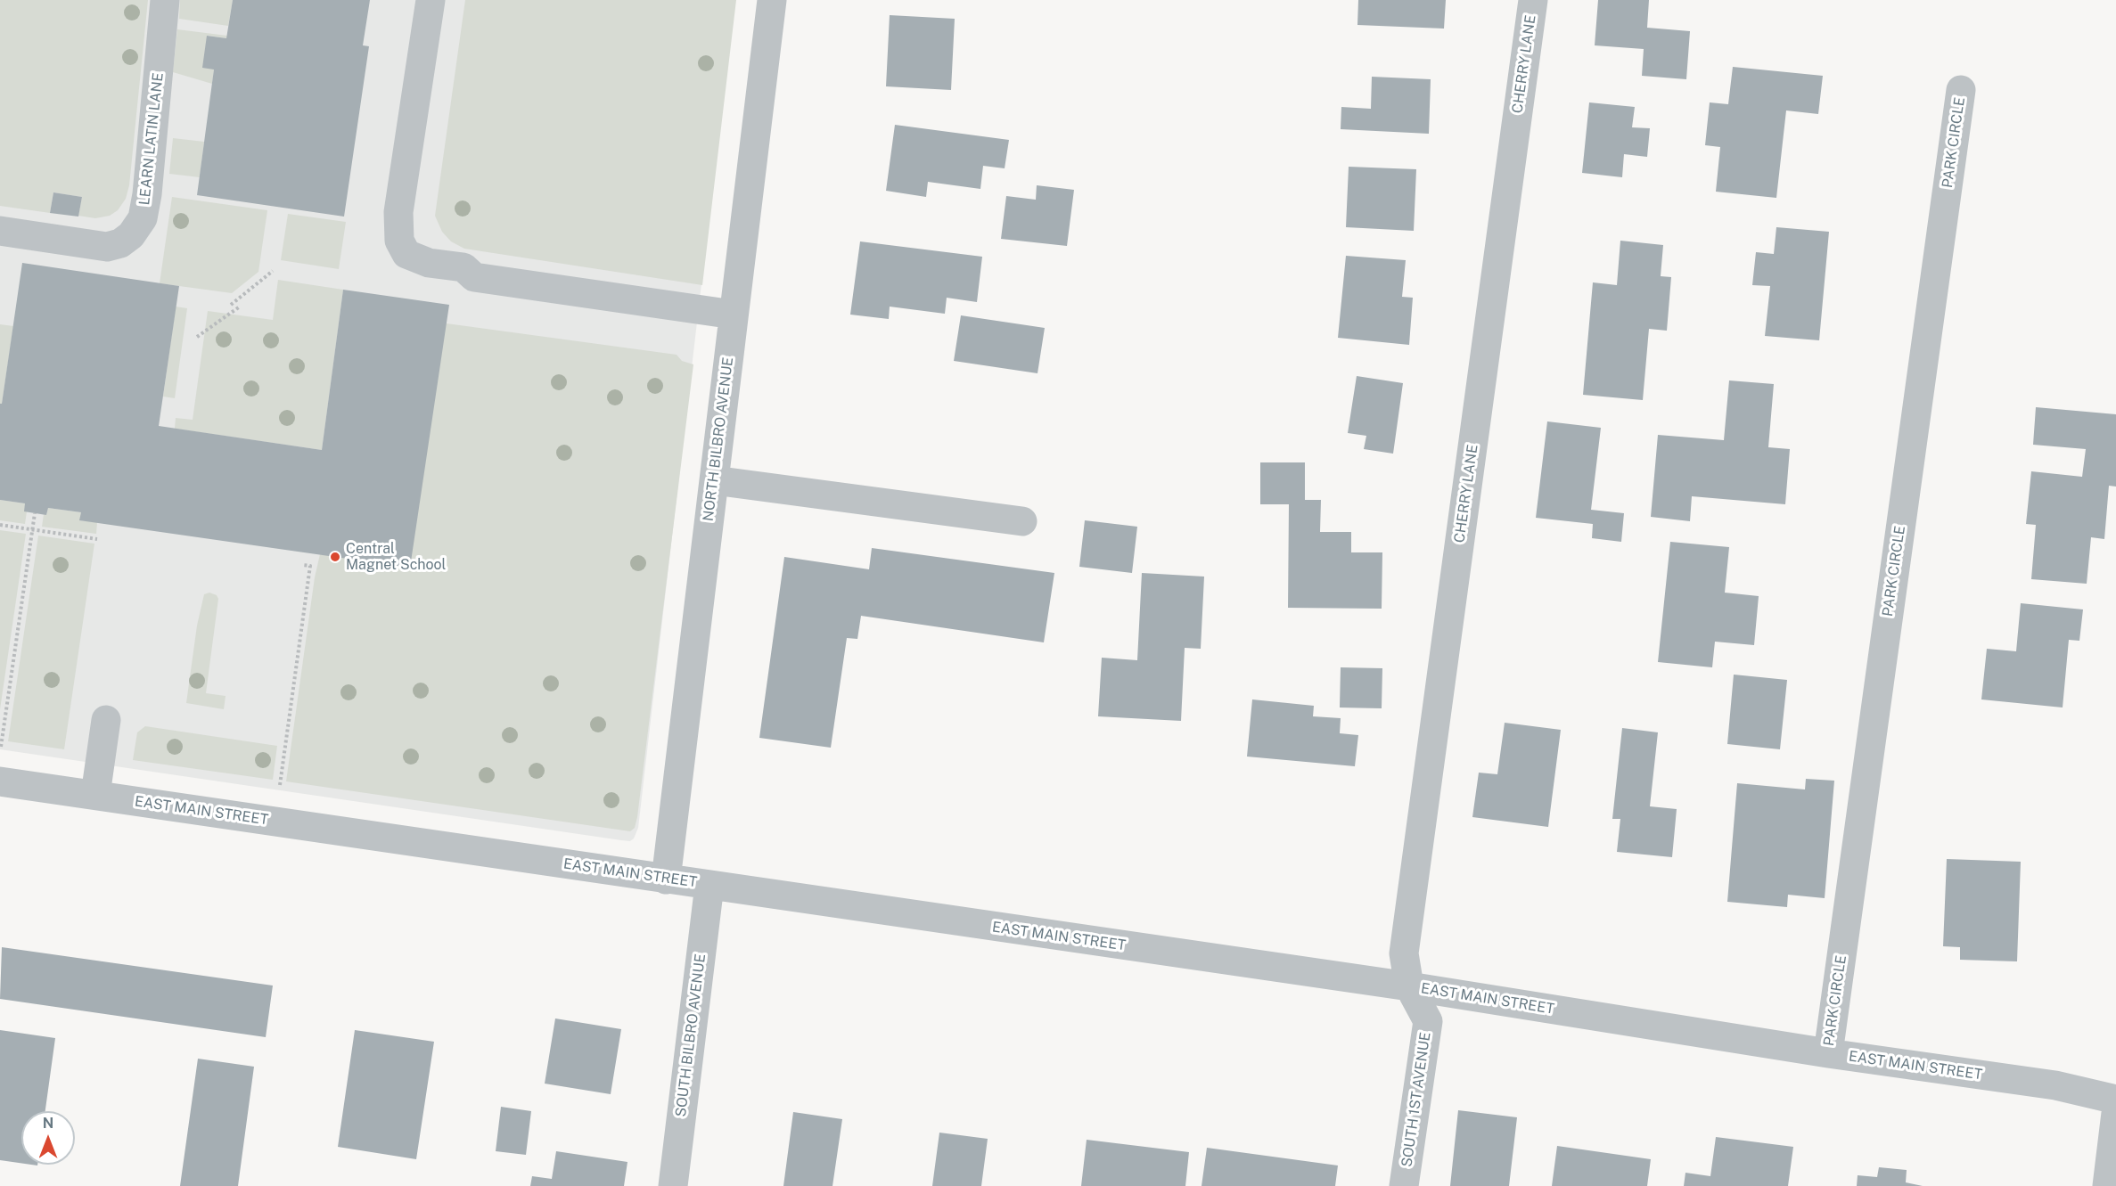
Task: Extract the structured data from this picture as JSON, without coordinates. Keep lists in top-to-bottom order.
{
  "streets": {
    "street": [
      "CHERRY LANE",
      "LEARN LATIN LANE",
      "PARK CIRCLE",
      "NORTH BILBRO AVENUE",
      "EAST MAIN STREET",
      "SOUTH BILBRO AVENUE",
      "SOUTH 1ST AVENUE"
    ]
  },
  "crossings": [
    ["CHERRY LANE", "EAST MAIN STREET"],
    ["CHERRY LANE", "SOUTH 1ST AVENUE"],
    ["PARK CIRCLE", "EAST MAIN STREET"],
    ["NORTH BILBRO AVENUE", "EAST MAIN STREET"],
    ["EAST MAIN STREET", "SOUTH BILBRO AVENUE"],
    ["EAST MAIN STREET", "SOUTH 1ST AVENUE"]
  ],
  "places": ["Central Magnet School"],
  "north": "top"
}
